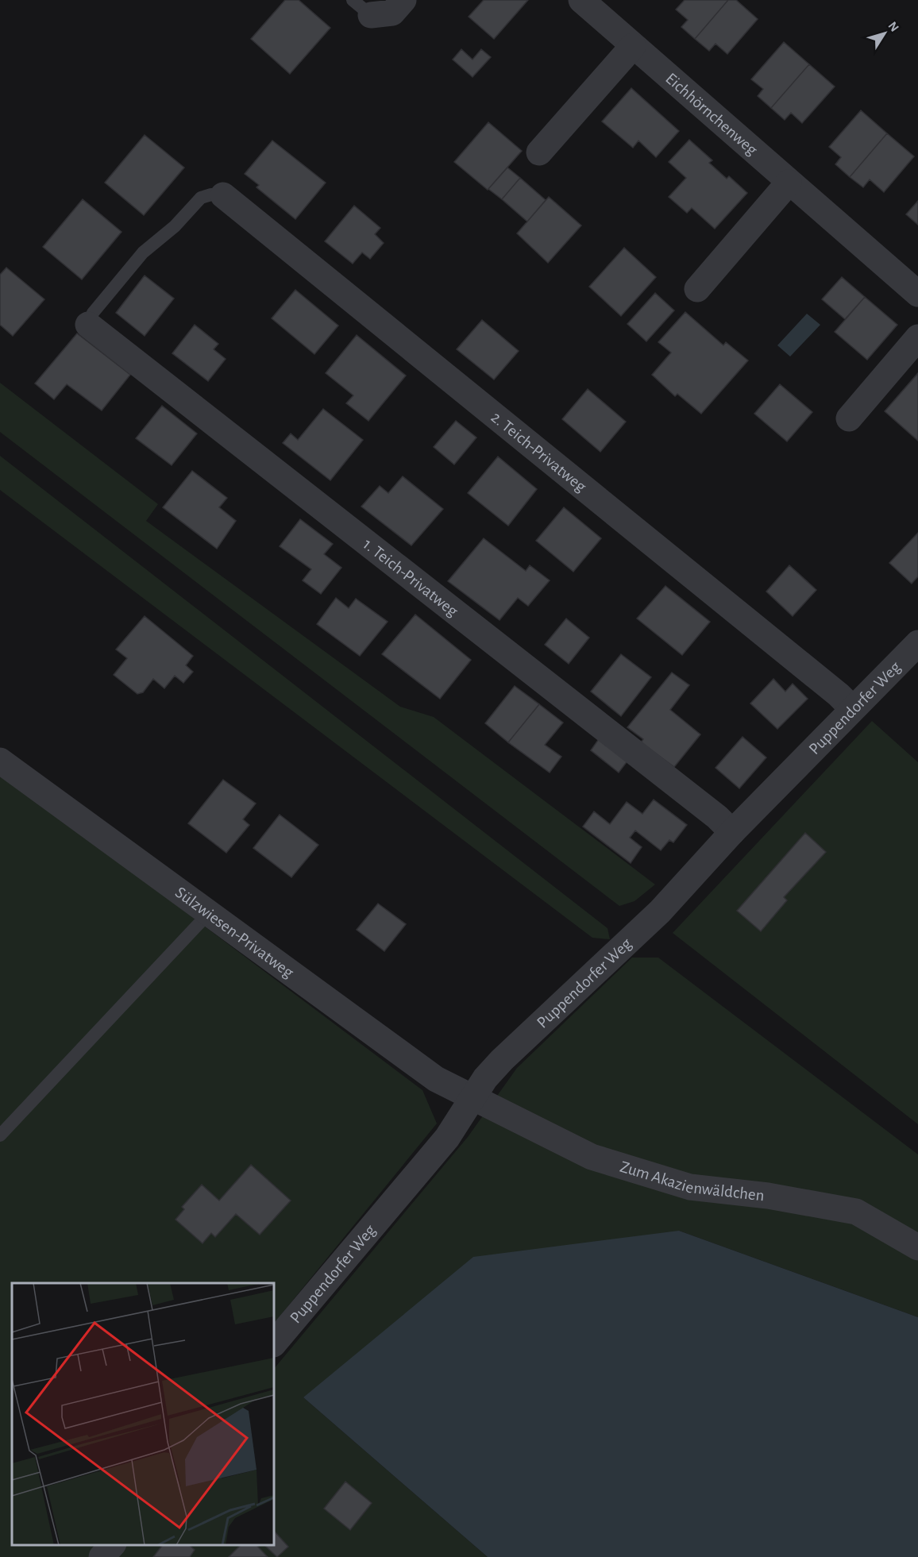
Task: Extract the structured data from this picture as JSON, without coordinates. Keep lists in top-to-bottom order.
{
  "streets": {
    "street": [
      "Eichhörnchenweg",
      "2. Teich-Privatweg",
      "1. Teich-Privatweg",
      "Puppendorfer Weg",
      "Sülzwiesen-Privatweg",
      "Zum Akazienwäldchen"
    ]
  },
  "crossings": [
    ["2. Teich-Privatweg", "Puppendorfer Weg"],
    ["1. Teich-Privatweg", "Puppendorfer Weg"],
    ["Puppendorfer Weg", "Sülzwiesen-Privatweg"],
    ["Puppendorfer Weg", "Zum Akazienwäldchen"],
    ["Sülzwiesen-Privatweg", "Zum Akazienwäldchen"]
  ],
  "north": "top right"
}
